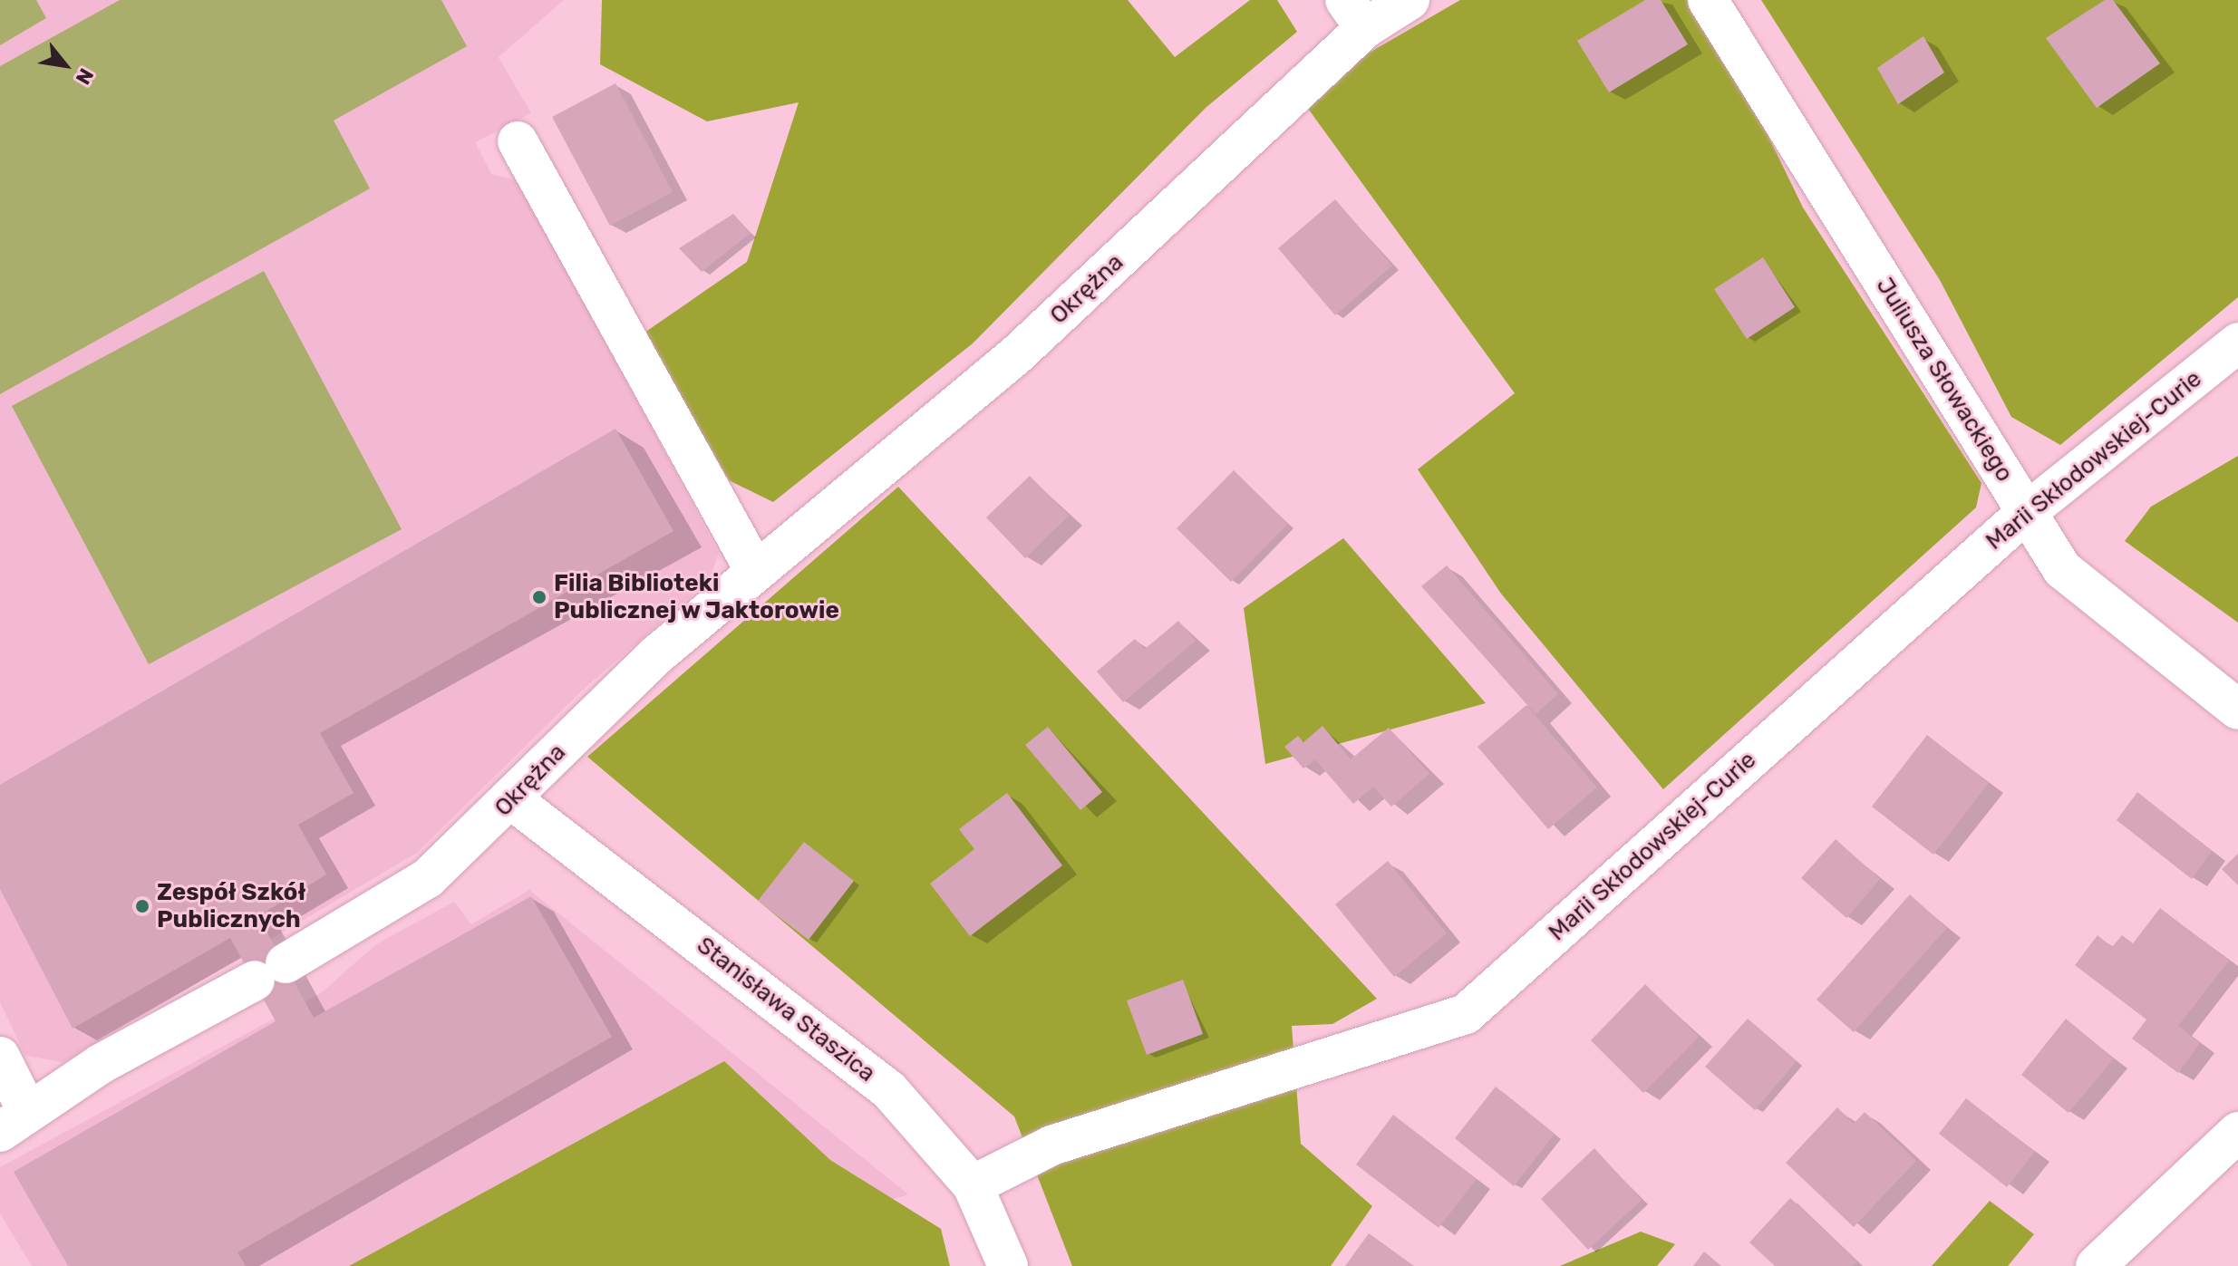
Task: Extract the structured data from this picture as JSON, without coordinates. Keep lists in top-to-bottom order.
{
  "streets": {
    "street": [
      "Okrężna",
      "Juliusza Słowackiego",
      "Marii Skłodowskiej-Curie",
      "Stanisława Staszica"
    ]
  },
  "crossings": [
    ["Okrężna", "Stanisława Staszica"],
    ["Juliusza Słowackiego", "Marii Skłodowskiej-Curie"],
    ["Marii Skłodowskiej-Curie", "Stanisława Staszica"]
  ],
  "places": ["Filia Biblioteki Publicznej w Jaktorowie", "Zespół Szkół Publicznych"],
  "north": "bottom right"
}
